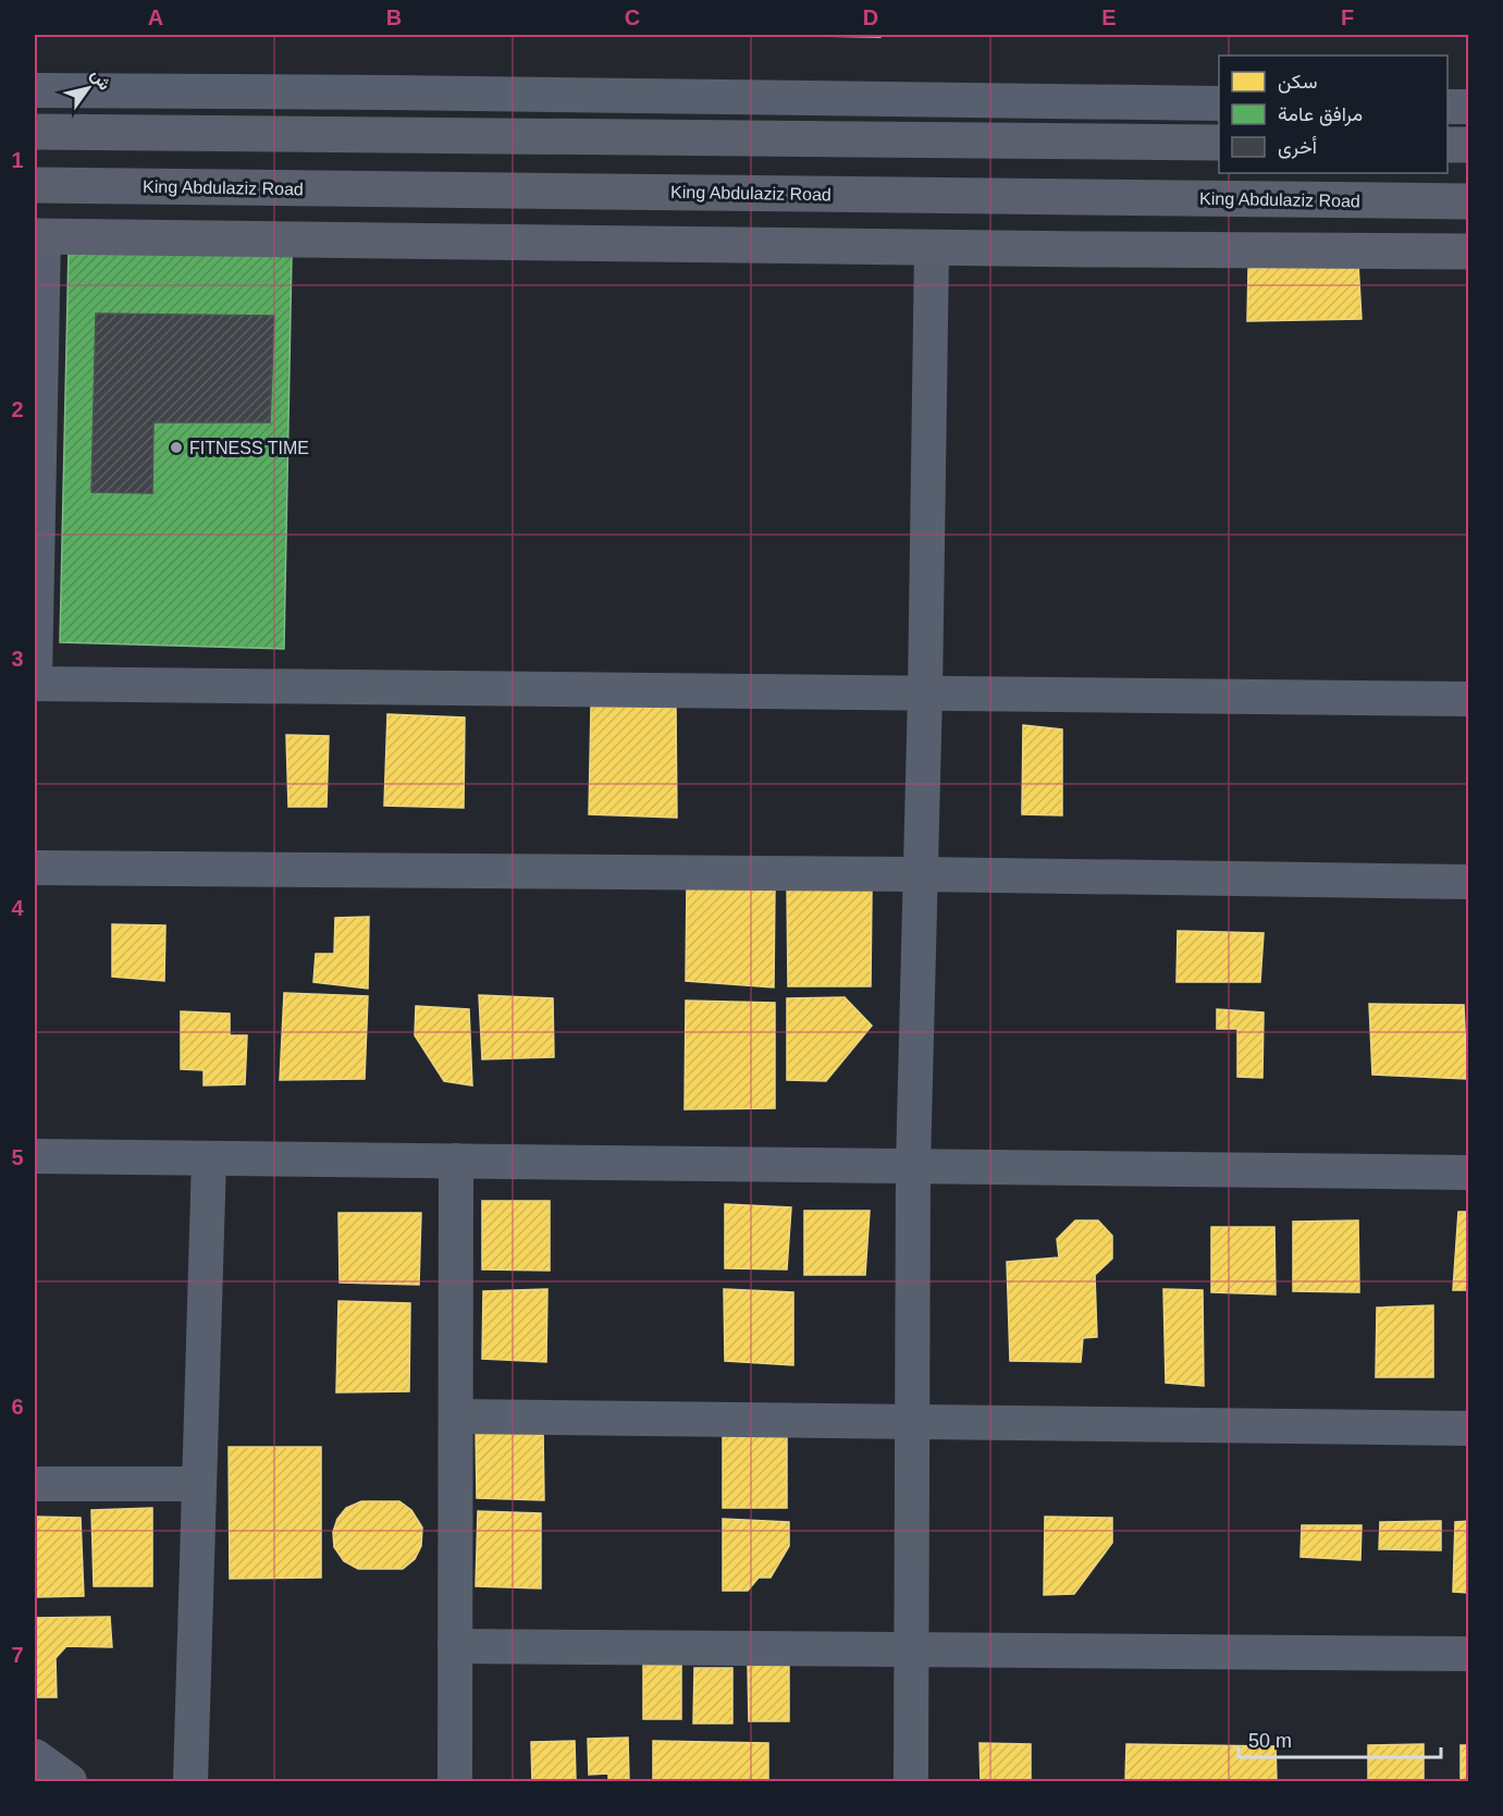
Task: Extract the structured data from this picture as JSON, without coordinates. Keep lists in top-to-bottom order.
{
  "streets": {
    "main road": ["King Abdulaziz Road"]
  },
  "places": ["FITNESS TIME"],
  "legend": ["سكن", "مرافق عامة", "أخرى"],
  "scale_bar": "50 m",
  "north": "top right",
  "grid": {
    "columns": [
      "A",
      "B",
      "C",
      "D",
      "E",
      "F"
    ],
    "rows": [
      "1",
      "2",
      "3",
      "4",
      "5",
      "6",
      "7"
    ]
  }
}
